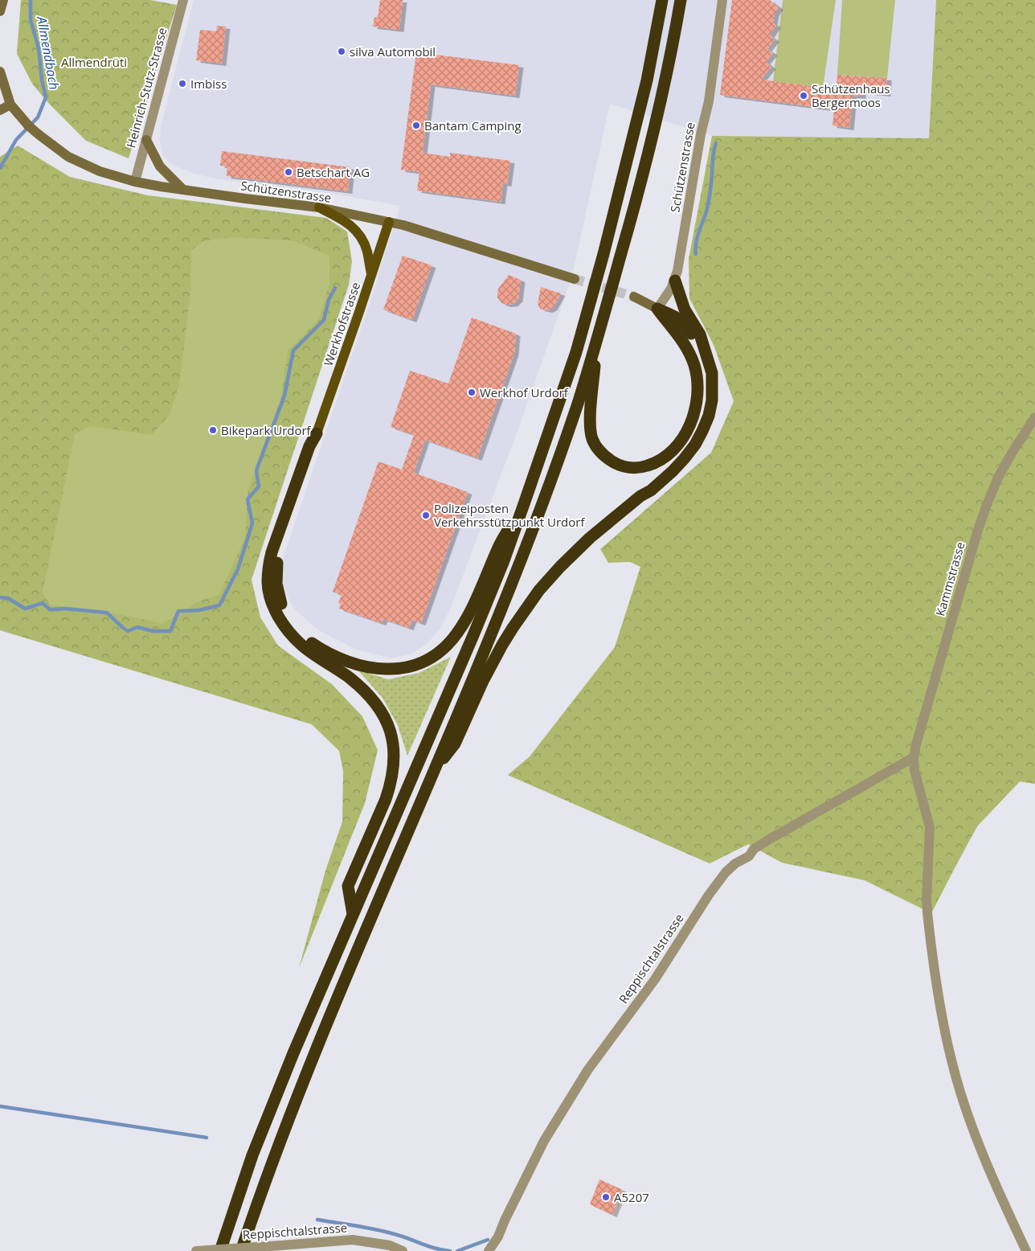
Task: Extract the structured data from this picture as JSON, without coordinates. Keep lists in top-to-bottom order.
{
  "streets": {
    "main road": ["Schützenstrasse", "Werkhofstrasse"],
    "street": ["Heinrich-Stutz-Strasse", "Kammstrasse", "Reppischtalstrasse"]
  },
  "crossings": [
    ["Heinrich-Stutz-Strasse", "Schützenstrasse"],
    ["Schützenstrasse", "Werkhofstrasse"],
    ["Kammstrasse", "Reppischtalstrasse"]
  ],
  "water": ["Allmendbach"],
  "parks": ["Allmendrüti"],
  "places": [
    "silva Automobil",
    "Imbiss",
    "Schützenhaus Bergermoos",
    "Bantam Camping",
    "Betschart AG",
    "Werkhof Urdorf",
    "Bikepark Urdorf",
    "Polizeiposten Verkehrsstützpunkt Urdorf",
    "A5207"
  ]
}
